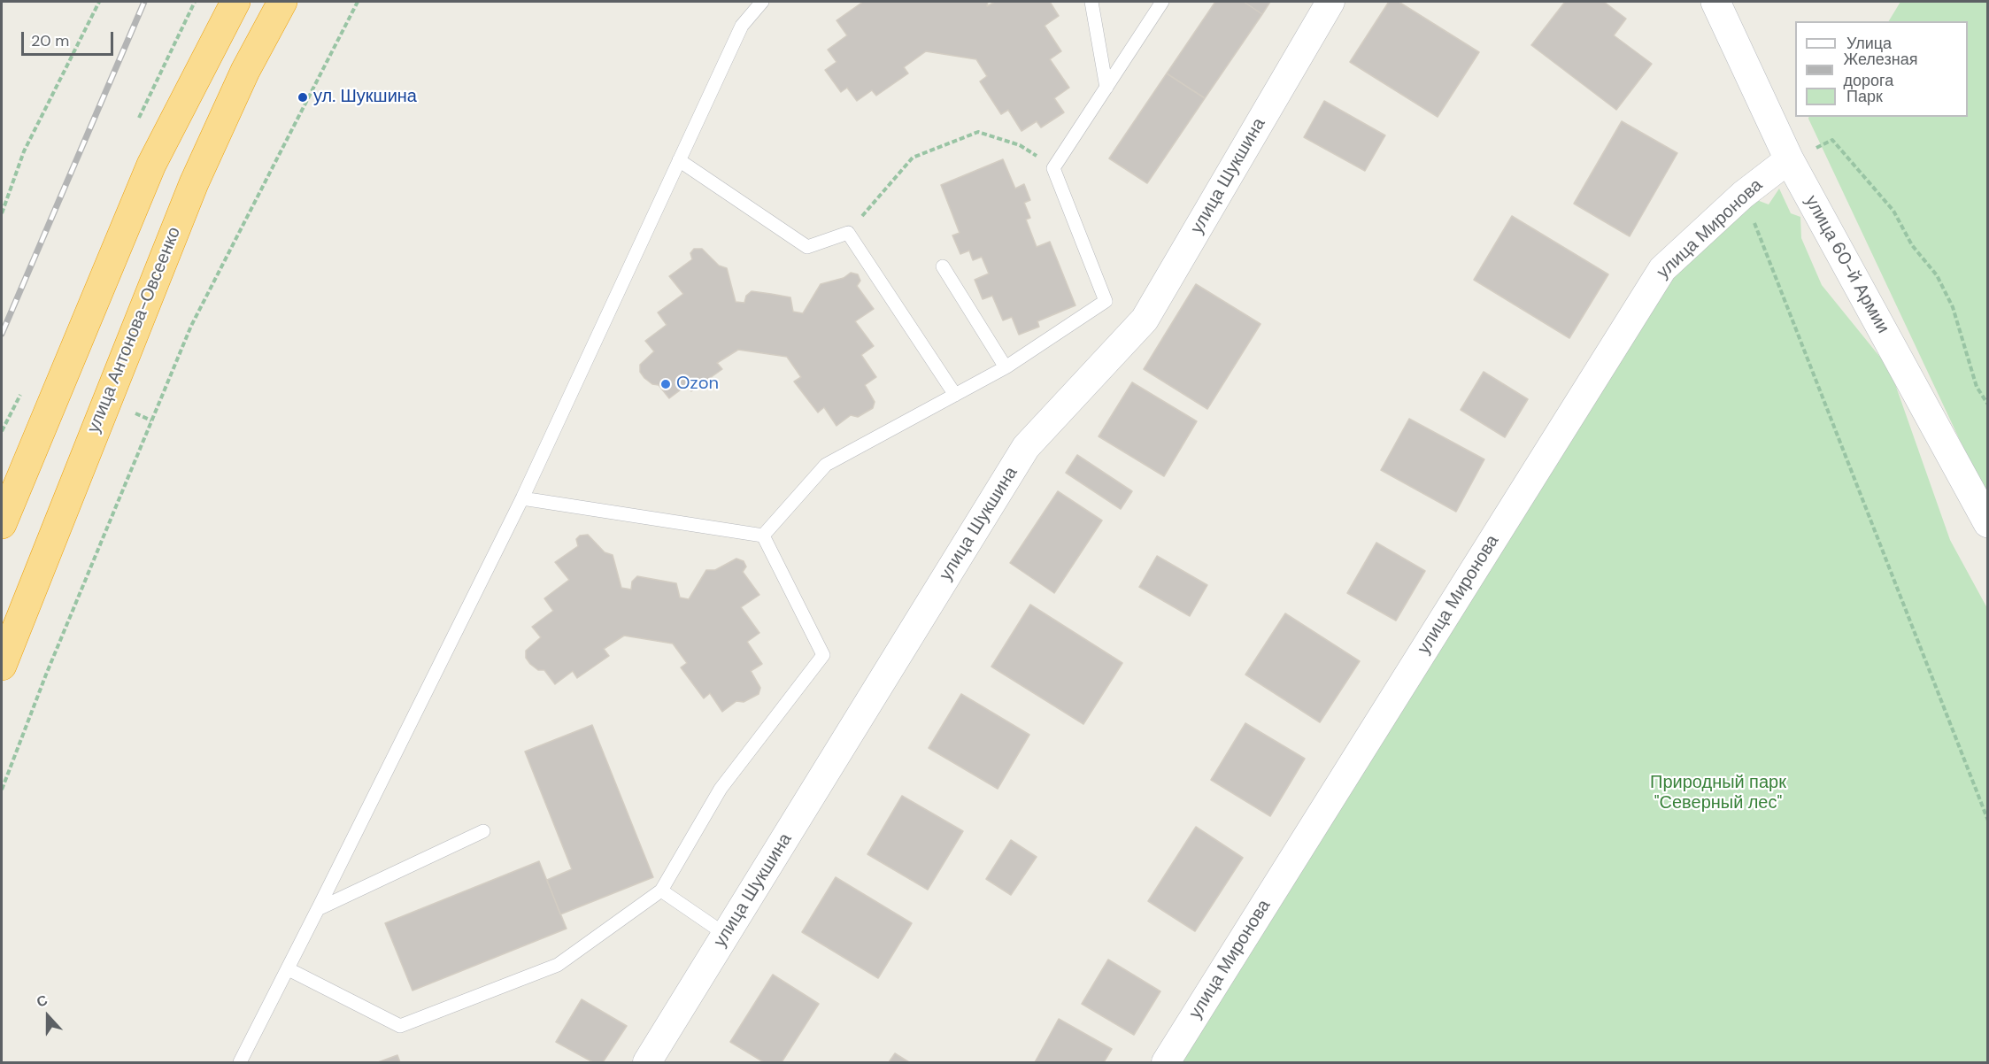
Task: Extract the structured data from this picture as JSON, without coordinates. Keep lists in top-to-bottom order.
{
  "streets": {
    "highway": ["улица Антонова-Овсеенко"],
    "street": ["улица Шукшина", "улица Миронова", "улица 60-й Армии"]
  },
  "crossings": [
    ["улица Миронова", "улица 60-й Армии"]
  ],
  "parks": ["Природный парк \"Северный лес\""],
  "places": ["ул. Шукшина", "Ozon"],
  "legend": ["Улица", "Железная дорога", "Парк"],
  "scale_bar": "20 m",
  "north": "top"
}
